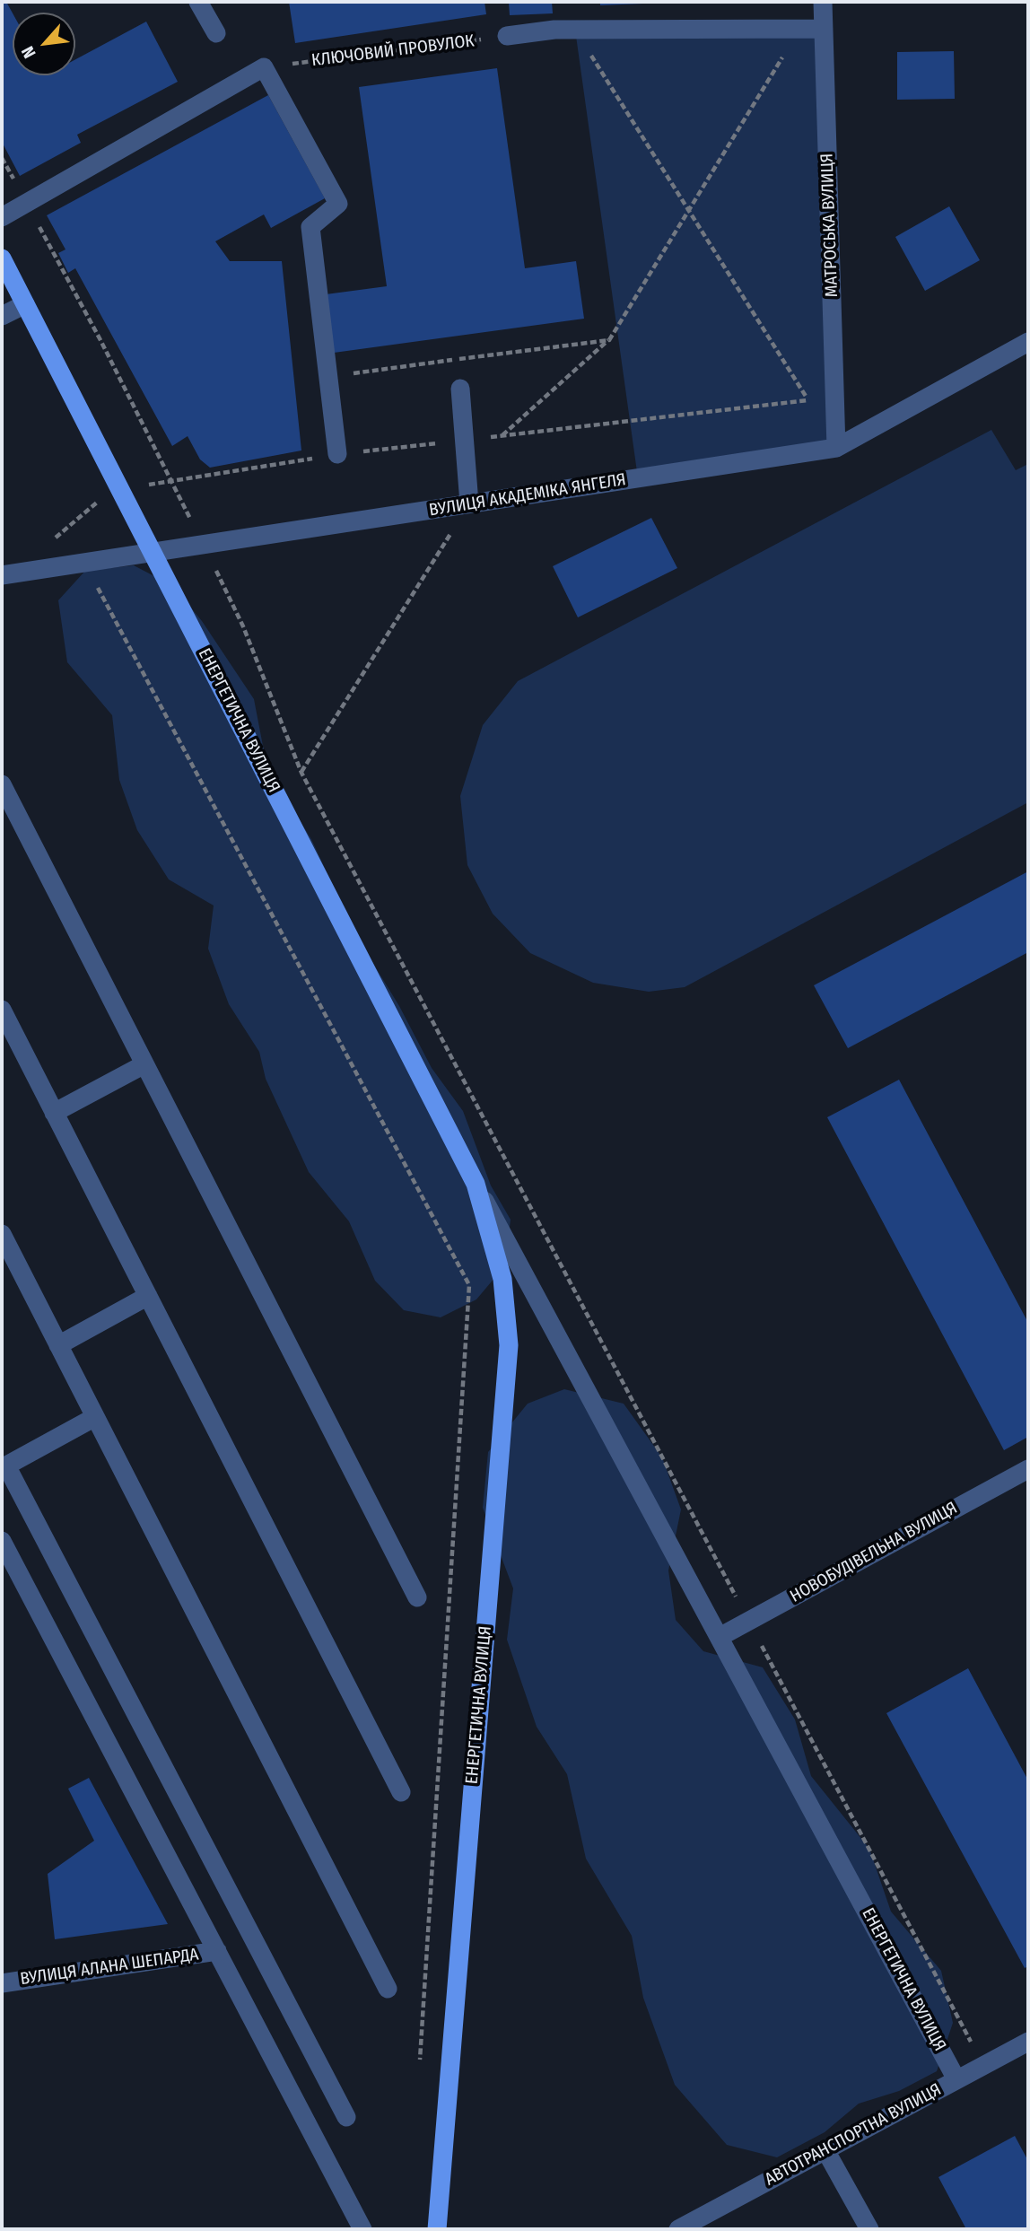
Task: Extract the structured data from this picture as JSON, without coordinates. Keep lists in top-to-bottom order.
{
  "streets": {
    "main road": ["ЕНЕРГЕТИЧНА ВУЛИЦЯ"],
    "street": [
      "МАТРОСЬКА ВУЛИЦЯ",
      "ВУЛИЦЯ АКАДЕМІКА ЯНГЕЛЯ",
      "НОВОБУДІВЕЛЬНА ВУЛИЦЯ",
      "ВУЛИЦЯ АЛАНА ШЕПАРДА",
      "АВТОТРАНСПОРТНА ВУЛИЦЯ"
    ],
    "path": ["КЛЮЧОВИЙ ПРОВУЛОК"]
  },
  "crossings": [
    ["МАТРОСЬКА ВУЛИЦЯ", "ВУЛИЦЯ АКАДЕМІКА ЯНГЕЛЯ"],
    ["ВУЛИЦЯ АКАДЕМІКА ЯНГЕЛЯ", "ЕНЕРГЕТИЧНА ВУЛИЦЯ"],
    ["ЕНЕРГЕТИЧНА ВУЛИЦЯ", "НОВОБУДІВЕЛЬНА ВУЛИЦЯ"],
    ["ЕНЕРГЕТИЧНА ВУЛИЦЯ", "АВТОТРАНСПОРТНА ВУЛИЦЯ"]
  ],
  "north": "bottom left"
}
